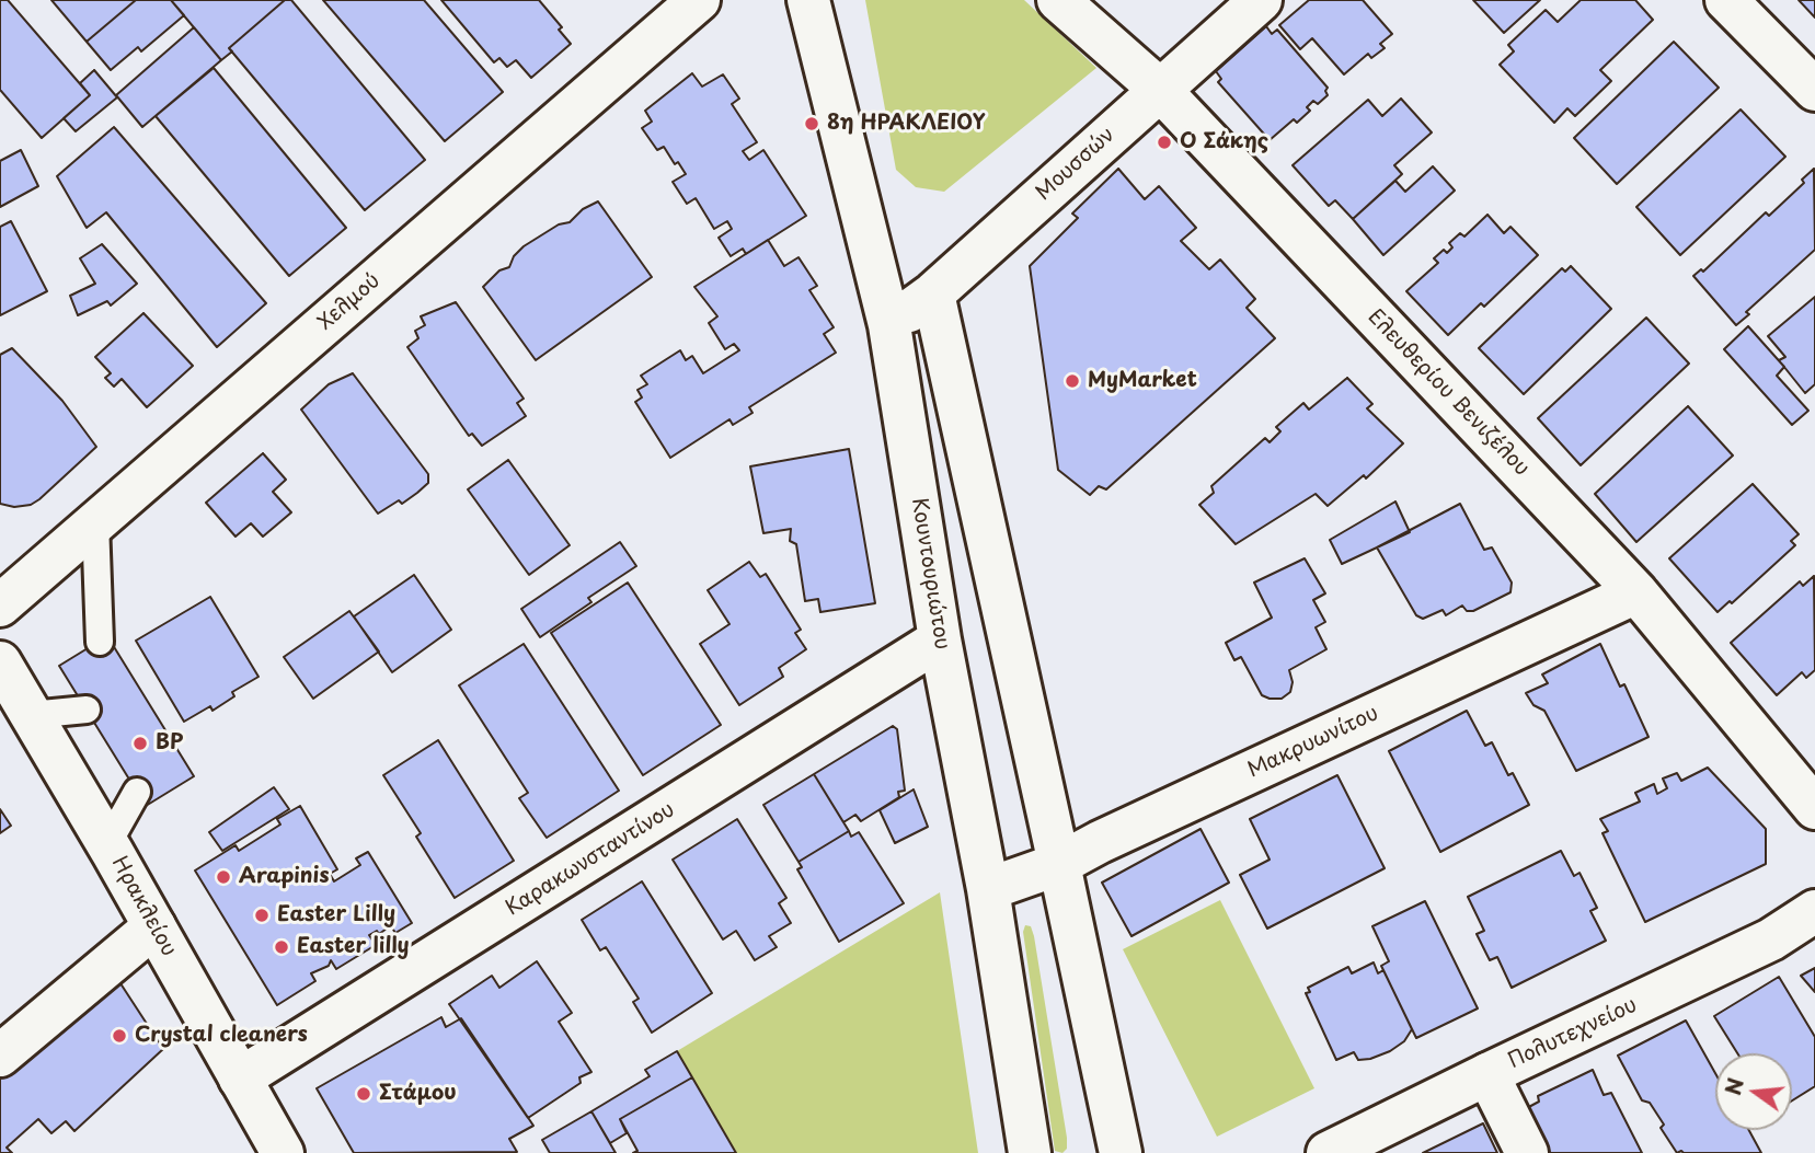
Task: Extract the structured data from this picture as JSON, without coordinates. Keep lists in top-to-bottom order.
{
  "streets": {
    "street": [
      "Μουσσών",
      "Χελμού",
      "Ελευθερίου Βενιζέλου",
      "Κουντουριώτου",
      "Μακρυωνίτου",
      "Καρακωνσταντίνου",
      "Ηρακλείου",
      "Πολυτεχνείου"
    ]
  },
  "crossings": [
    ["Μουσσών", "Ελευθερίου Βενιζέλου"],
    ["Μουσσών", "Κουντουριώτου"],
    ["Ελευθερίου Βενιζέλου", "Μακρυωνίτου"],
    ["Κουντουριώτου", "Μακρυωνίτου"],
    ["Κουντουριώτου", "Καρακωνσταντίνου"],
    ["Καρακωνσταντίνου", "Ηρακλείου"]
  ],
  "places": [
    "8η ΗΡΑΚΛΕΙΟΥ",
    "Ο Σάκης",
    "MyMarket",
    "BP",
    "Arapinis",
    "Easter Lilly",
    "Easter lilly",
    "Crystal cleaners",
    "Στάμου"
  ],
  "north": "left"
}
